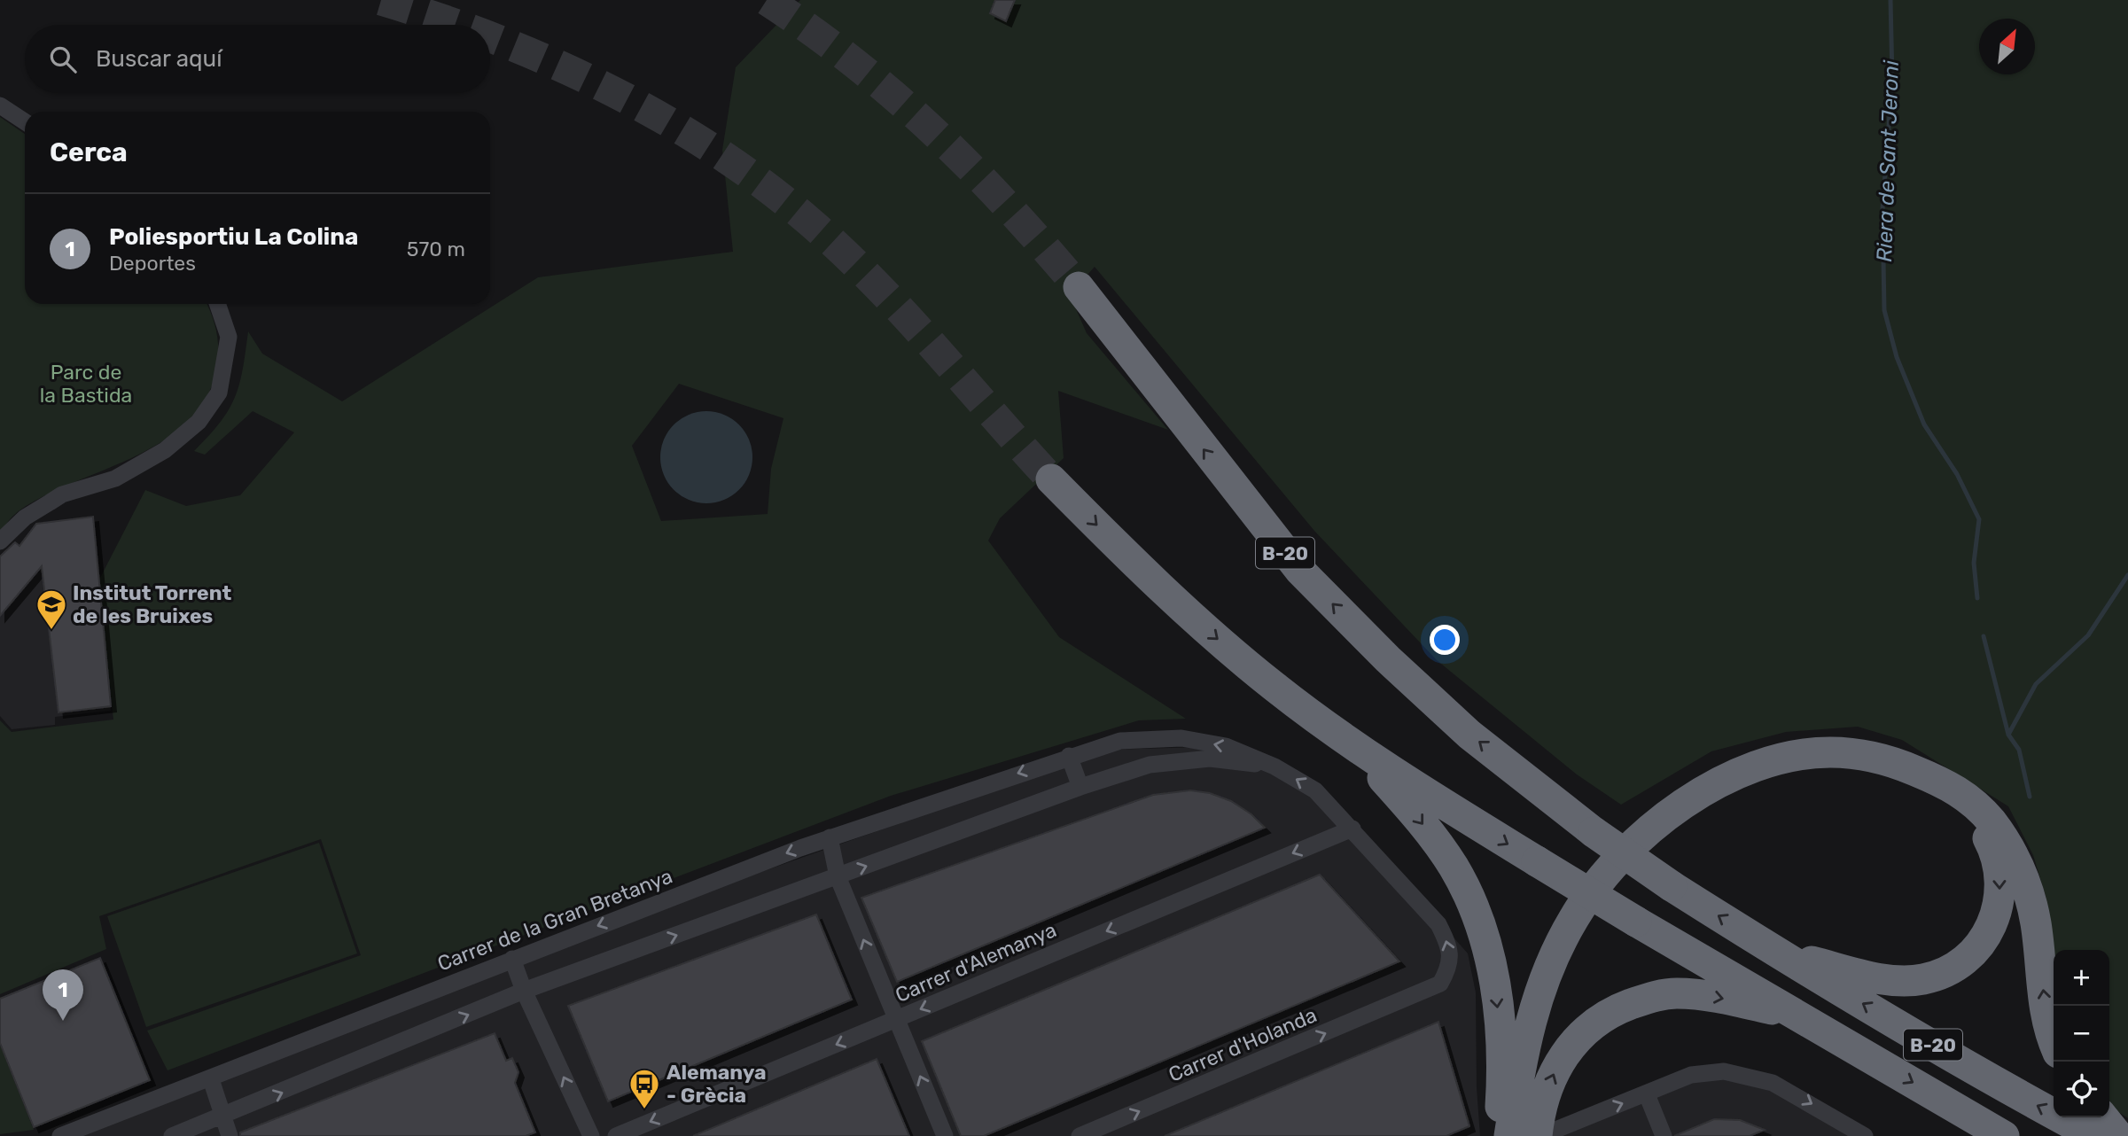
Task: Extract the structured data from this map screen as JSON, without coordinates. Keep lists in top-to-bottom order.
{
  "streets": {
    "highway": ["B-20"],
    "street": ["Carrer de la Gran Bretanya", "Carrer d'Alemanya", "Carrer d'Holanda"]
  },
  "crossings": [
    ["Carrer de la Gran Bretanya", "Carrer d'Alemanya"],
    ["Carrer de la Gran Bretanya", "Carrer d'Holanda"]
  ],
  "one_way": ["Carrer d'Alemanya", "Carrer d'Holanda"],
  "water": ["Riera de Sant Jeroni"],
  "parks": ["Parc de la Bastida"],
  "places": {
    "school or university": ["Institut Torrent de les Bruixes"],
    "bus stop": ["Alemanya - Grècia"]
  },
  "north": "top right",
  "page": {
    "search": "Buscar aquí",
    "heading": "Cerca",
    "list": [
      {
        "mark": "1",
        "name": "Poliesportiu La Colina",
        "note": "Deportes",
        "value": "570 m"
      }
    ],
    "map_buttons": ["+", "−"],
    "pins": "1"
  }
}
